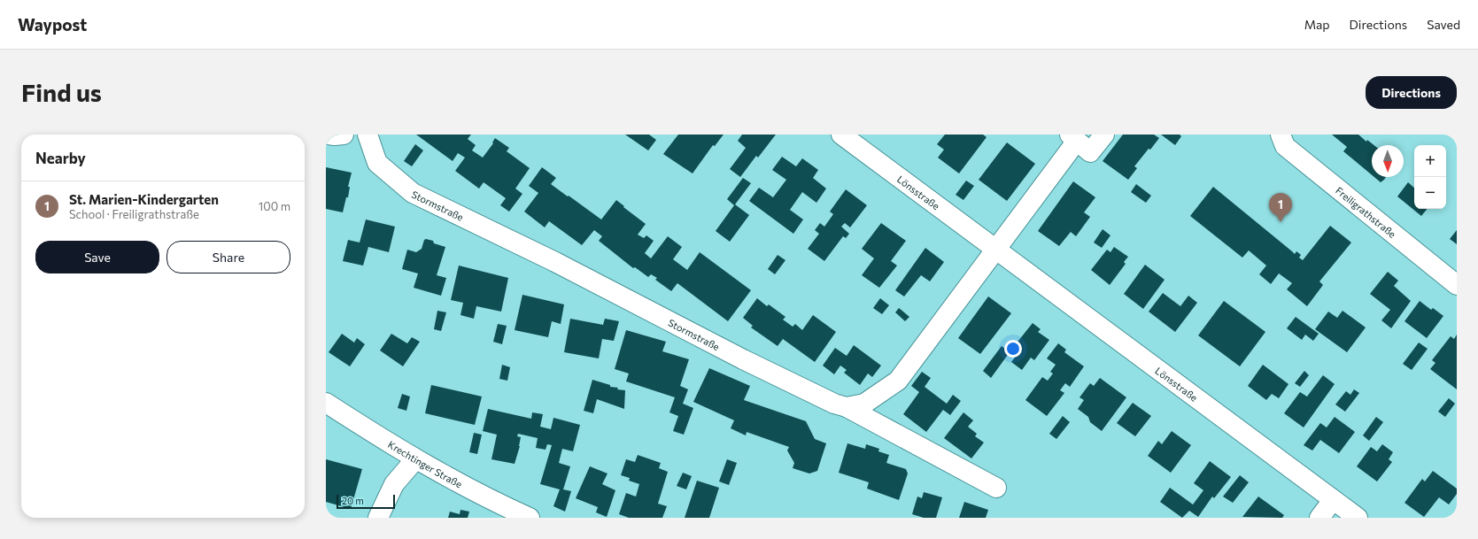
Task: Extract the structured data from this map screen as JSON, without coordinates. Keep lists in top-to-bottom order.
{
  "streets": {
    "street": [
      "Lönsstraße",
      "Stormstraße",
      "Freiligrathstraße",
      "Krechtinger Straße"
    ]
  },
  "crossings": [
    ["Lönsstraße", "Stormstraße"]
  ],
  "scale_bar": "20 m",
  "north": "bottom",
  "page": {
    "header": "Waypost",
    "nav": ["Map", "Directions", "Saved"],
    "buttons": [
      "Directions",
      ["Save", "Share"]
    ],
    "title": "Find us",
    "heading": "Nearby",
    "map_buttons": ["+", "−"],
    "list": [
      {
        "mark": "1",
        "name": "St. Marien-Kindergarten",
        "note": "School · Freiligrathstraße",
        "value": "100 m"
      }
    ],
    "pins": "1",
    "scale": "20 m"
  }
}
